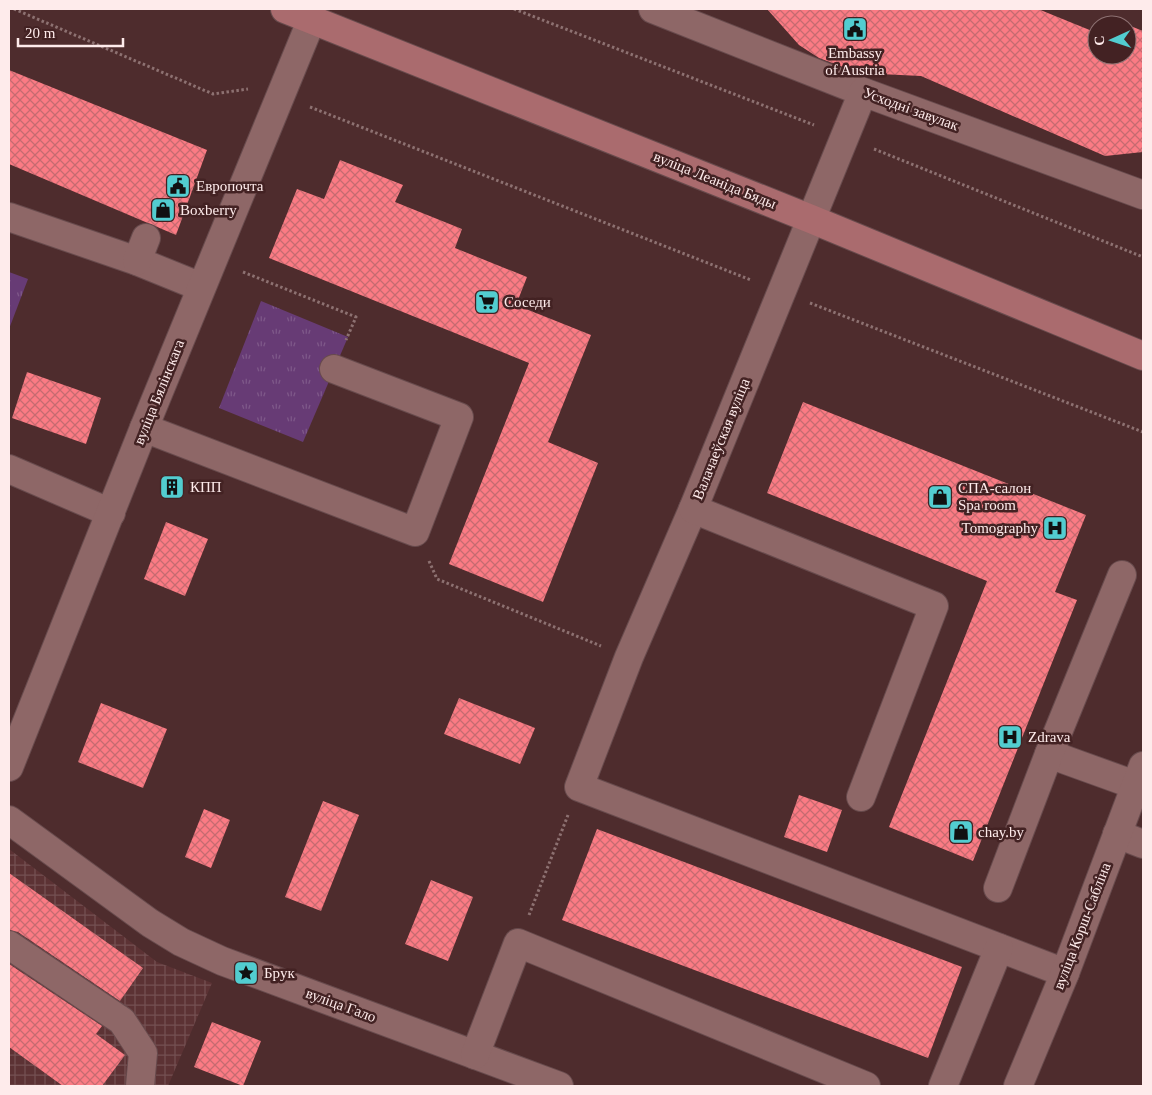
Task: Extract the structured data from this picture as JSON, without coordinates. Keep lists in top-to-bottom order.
{
  "streets": {
    "main road": ["вуліца Леаніда Бяды"],
    "street": [
      "Усходні завулак",
      "вуліца Бялінскага",
      "Валачаеўская вуліца",
      "вуліца Корш-Сабліна",
      "вуліца Гало"
    ]
  },
  "crossings": [
    ["Усходні завулак", "Валачаеўская вуліца"],
    ["вуліца Леаніда Бяды", "вуліца Бялінскага"],
    ["вуліца Леаніда Бяды", "Валачаеўская вуліца"]
  ],
  "places": {
    "public building": ["Embassy of Austria", "Европочта"],
    "shop": ["Boxberry", "СПА-салон Spa room", "chay.by"],
    "supermarket": ["Соседи"],
    "building": ["КПП"],
    "hospital": ["Tomography", "Zdrava"],
    "place": ["Брук"]
  },
  "scale_bar": "20 m",
  "north": "left"
}
